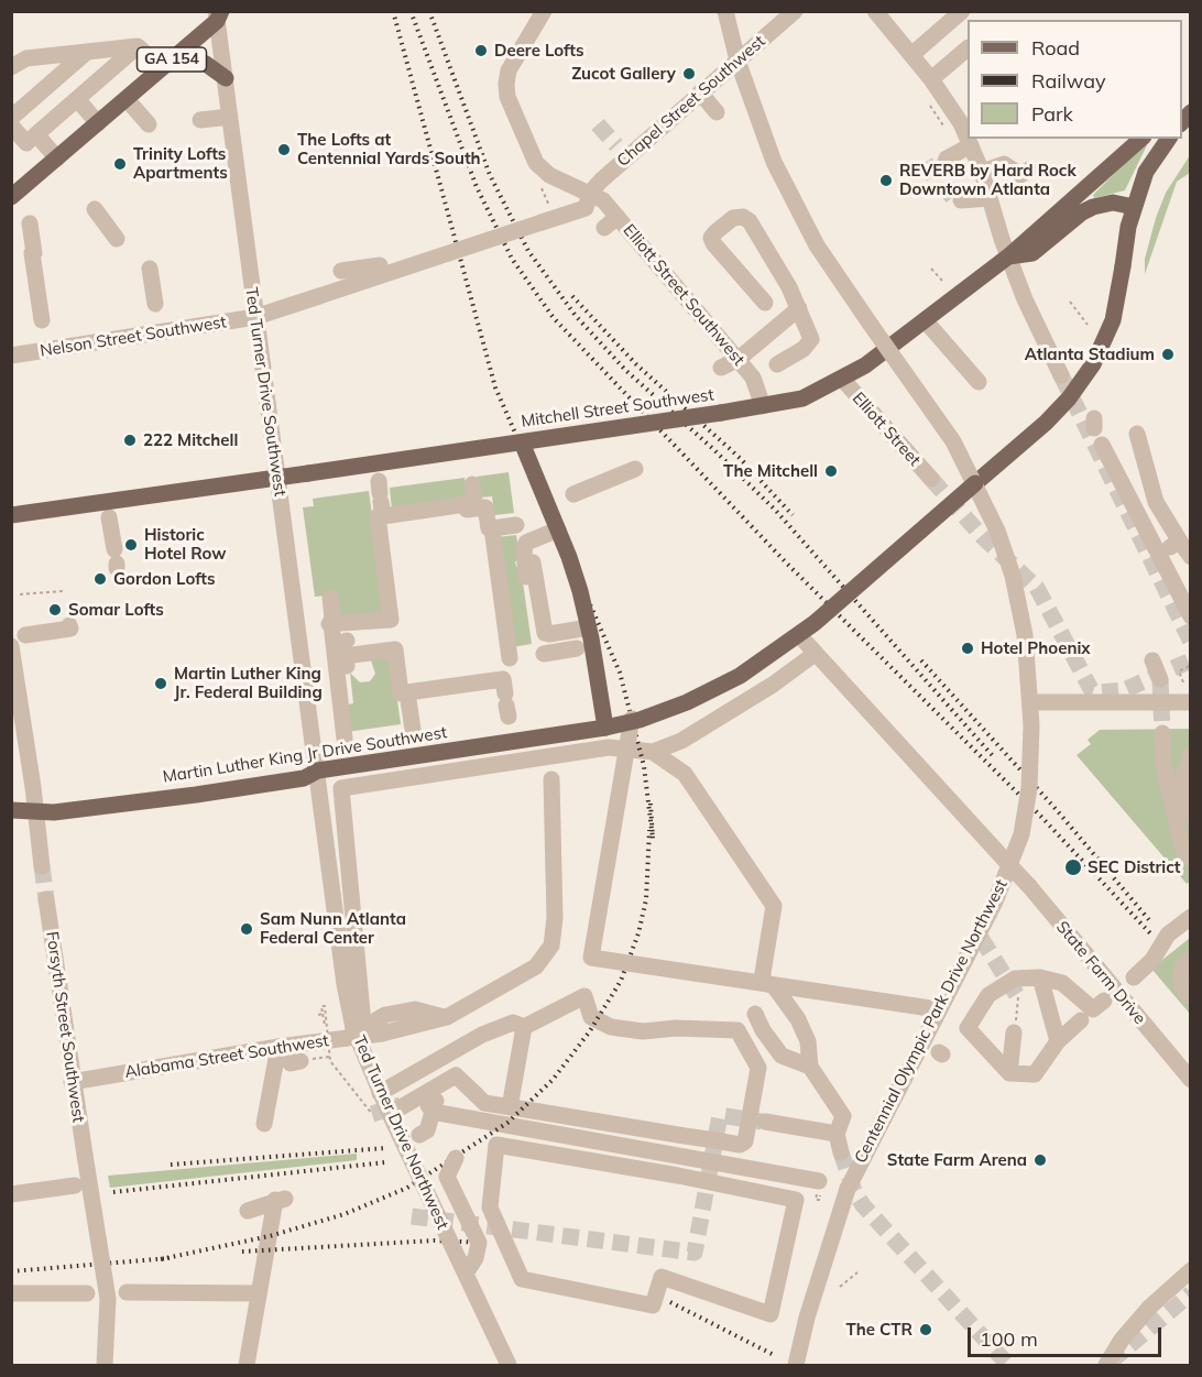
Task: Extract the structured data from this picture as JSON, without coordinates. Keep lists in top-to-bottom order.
{
  "streets": {
    "main road": ["GA 154", "Mitchell Street Southwest", "Martin Luther King Jr Drive Southwest"],
    "street": [
      "Chapel Street Southwest",
      "Elliott Street Southwest",
      "Nelson Street Southwest",
      "Ted Turner Drive Southwest",
      "Elliott Street",
      "State Farm Drive",
      "Centennial Olympic Park Drive Northwest",
      "Forsyth Street Southwest",
      "Alabama Street Southwest",
      "Ted Turner Drive Northwest"
    ]
  },
  "crossings": [
    ["GA 154", "Ted Turner Drive Southwest"],
    ["Chapel Street Southwest", "Elliott Street Southwest"],
    ["Chapel Street Southwest", "Nelson Street Southwest"],
    ["Chapel Street Southwest", "Centennial Olympic Park Drive Northwest"],
    ["Elliott Street Southwest", "Mitchell Street Southwest"],
    ["Nelson Street Southwest", "Ted Turner Drive Southwest"],
    ["Ted Turner Drive Southwest", "Mitchell Street Southwest"],
    ["Ted Turner Drive Southwest", "Martin Luther King Jr Drive Southwest"],
    ["Ted Turner Drive Southwest", "Ted Turner Drive Northwest"],
    ["Mitchell Street Southwest", "Elliott Street"],
    ["Martin Luther King Jr Drive Southwest", "State Farm Drive"],
    ["Martin Luther King Jr Drive Southwest", "Centennial Olympic Park Drive Northwest"],
    ["Martin Luther King Jr Drive Southwest", "Ted Turner Drive Northwest"],
    ["State Farm Drive", "Centennial Olympic Park Drive Northwest"],
    ["Forsyth Street Southwest", "Alabama Street Southwest"]
  ],
  "places": [
    "Deere Lofts",
    "Zucot Gallery",
    "The Lofts at Centennial Yards South",
    "Trinity Lofts Apartments",
    "REVERB by Hard Rock Downtown Atlanta",
    "Atlanta Stadium",
    "222 Mitchell",
    "The Mitchell",
    "Historic Hotel Row",
    "Gordon Lofts",
    "Somar Lofts",
    "Hotel Phoenix",
    "Martin Luther King Jr. Federal Building",
    "SEC District",
    "Sam Nunn Atlanta Federal Center",
    "State Farm Arena",
    "The CTR"
  ],
  "legend": ["Road", "Railway", "Park"],
  "scale_bar": "100 m"
}
